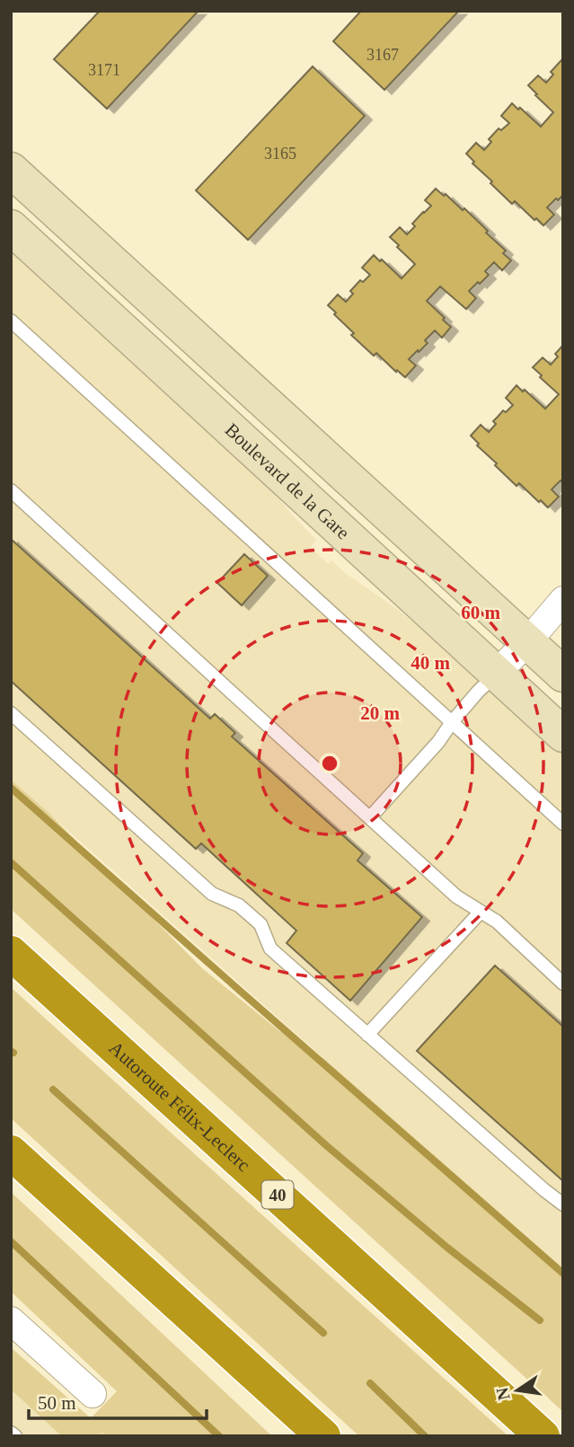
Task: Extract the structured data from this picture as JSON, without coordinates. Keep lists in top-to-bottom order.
{
  "streets": {
    "highway": ["Autoroute Félix-Leclerc", "40"],
    "main road": ["Boulevard de la Gare"]
  },
  "house_numbers": ["3167", "3171", "3165"],
  "scale_bar": "50 m",
  "north": "left",
  "rings": ["60 m", "40 m", "20 m"]
}
